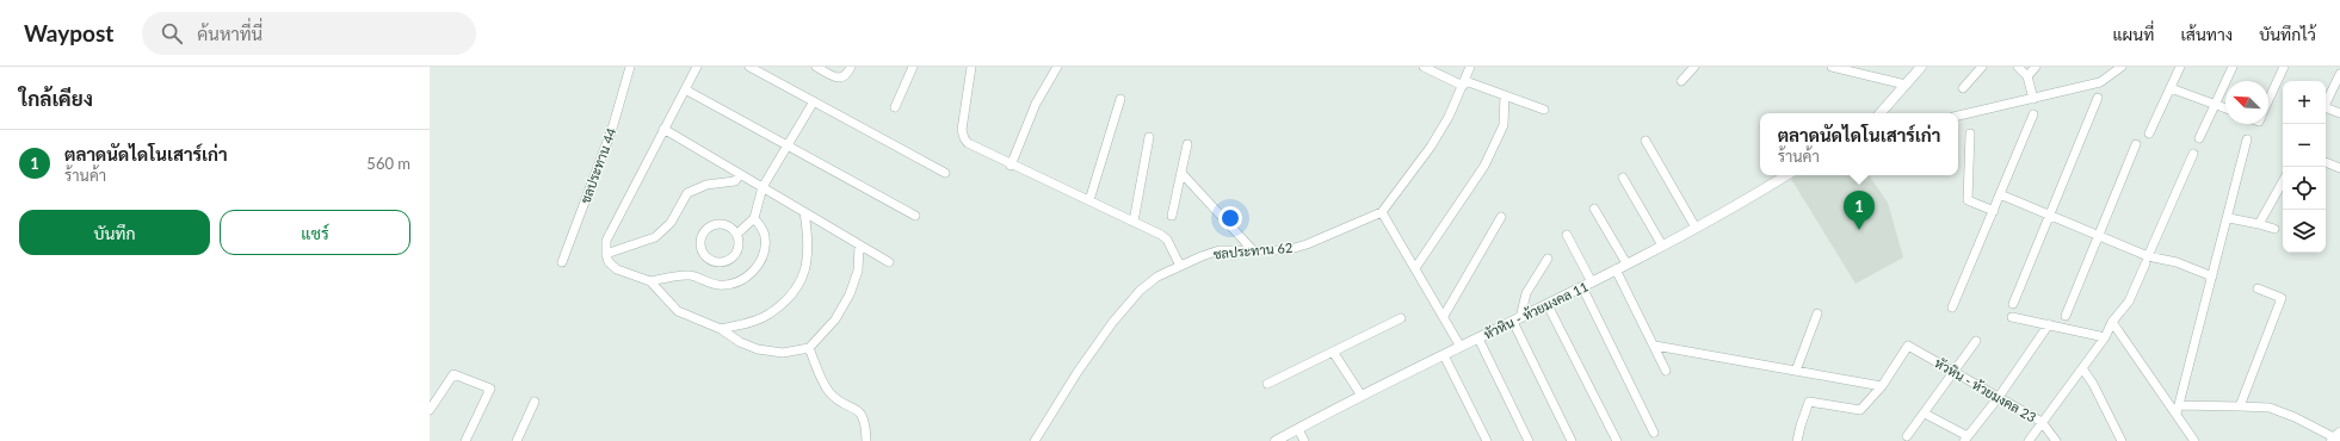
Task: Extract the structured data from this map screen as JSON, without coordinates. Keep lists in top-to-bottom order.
{
  "streets": {
    "street": [
      "ชลประทาน 44",
      "ชลประทาน 62",
      "หัวหิน - ห้วยมงคล 11",
      "หัวหิน - ห้วยมงคล 23"
    ]
  },
  "north": "top left",
  "page": {
    "header": "Waypost",
    "search": "ค้นหาที่นี่",
    "nav": ["แผนที่", "เส้นทาง", "บันทึกไว้"],
    "heading": "ใกล้เคียง",
    "map_buttons": ["+", "−"],
    "popup": ["ตลาดนัดไดโนเสาร์เก่า", "ร้านค้า"],
    "list": [
      {
        "mark": "1",
        "name": "ตลาดนัดไดโนเสาร์เก่า",
        "note": "ร้านค้า",
        "value": "560 m"
      }
    ],
    "pins": "1",
    "buttons": ["บันทึก", "แชร์"]
  }
}
